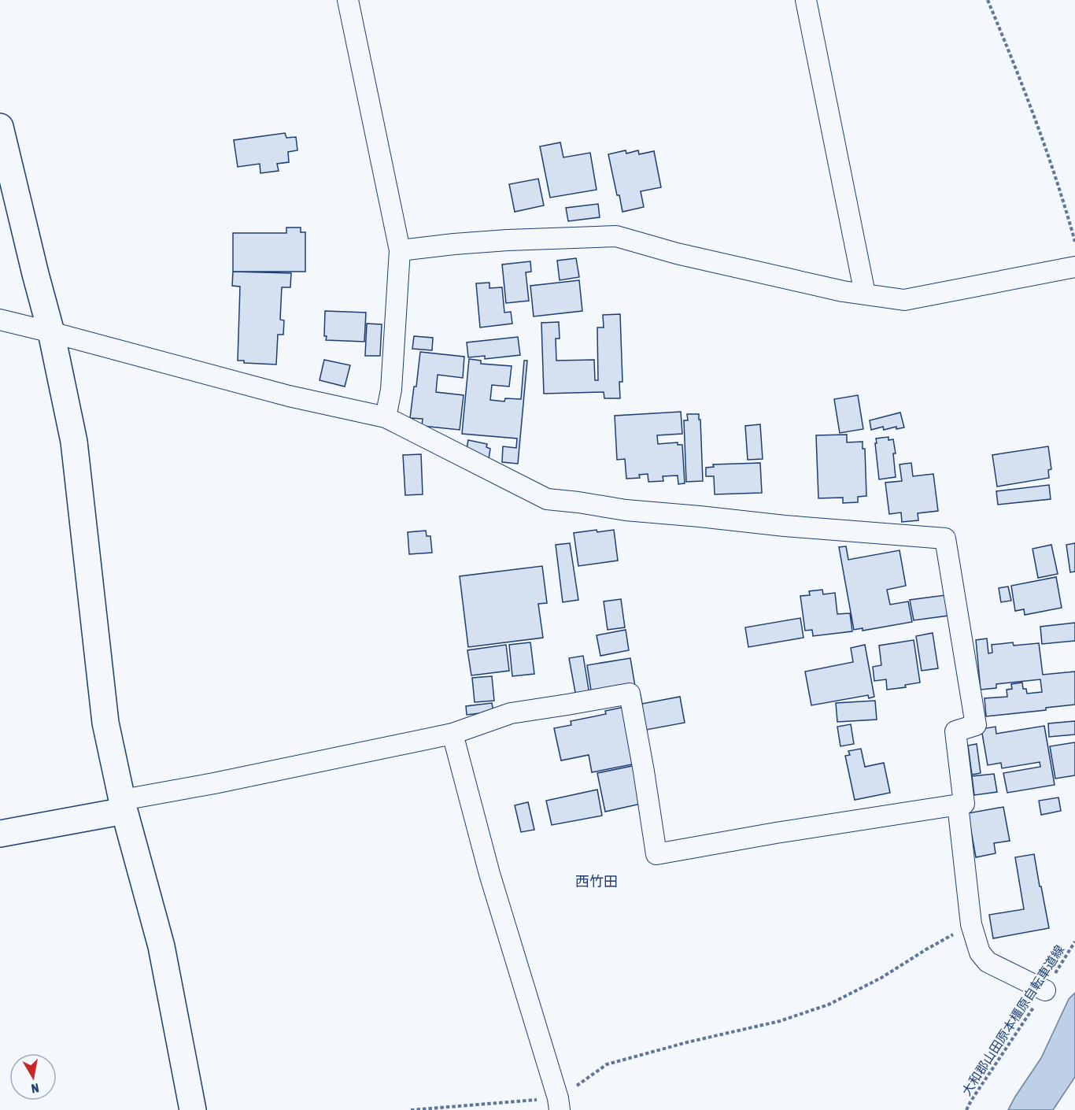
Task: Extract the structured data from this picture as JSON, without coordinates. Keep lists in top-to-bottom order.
{
  "streets": {
    "path": ["大和郡山田原本橿原自転車道線"]
  },
  "districts": ["西竹田"],
  "north": "bottom"
}
